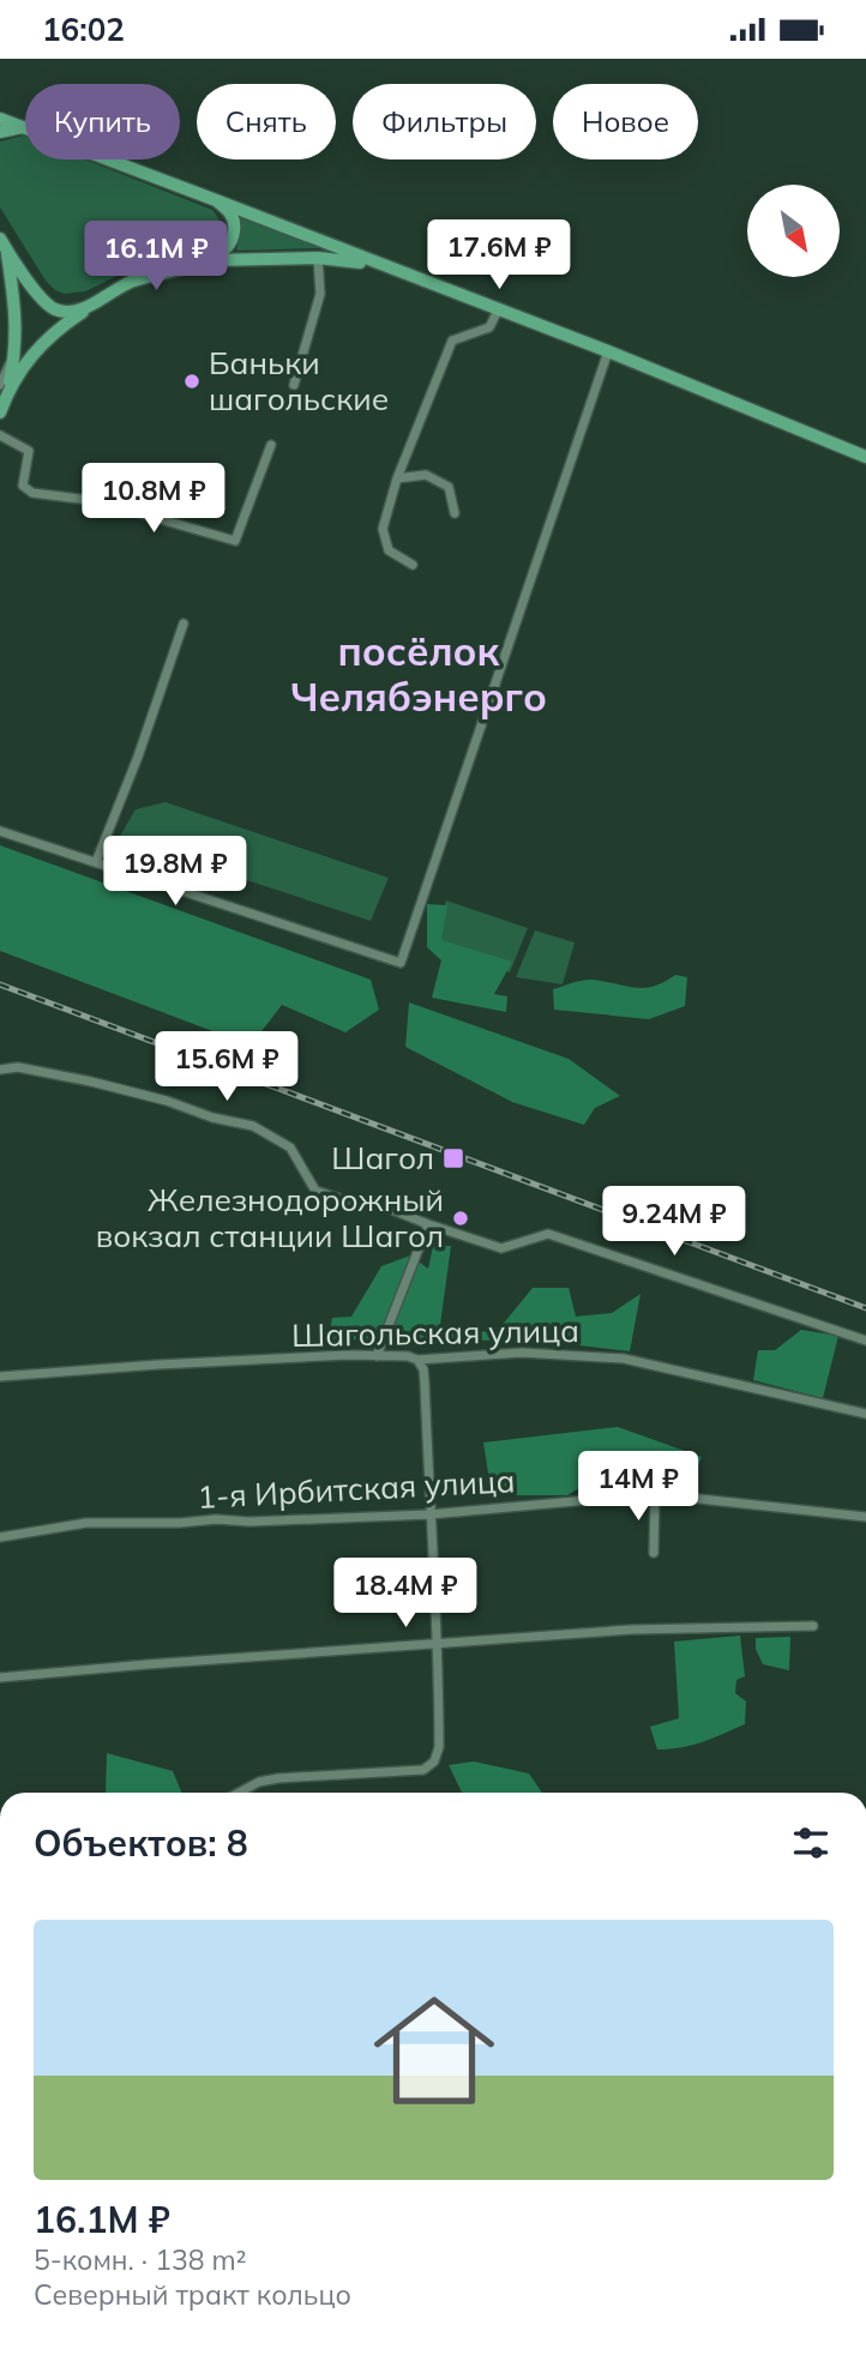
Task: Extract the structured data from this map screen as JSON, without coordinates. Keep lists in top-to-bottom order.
{
  "streets": {
    "street": ["Шагольская улица", "1-я Ирбитская улица"]
  },
  "districts": ["посёлок Челябэнерго"],
  "places": {
    "other": ["Баньки шагольские", "Железнодорожный вокзал станции Шагол"],
    "transit": ["Шагол"]
  },
  "north": "bottom right",
  "page": {
    "status": "16:02",
    "chip": [
      "Купить",
      "Снять",
      "Фильтры",
      "Новое"
    ],
    "price": [
      "17.6M ₽",
      "16.1M ₽",
      "10.8M ₽",
      "19.8M ₽",
      "15.6M ₽",
      "9.24M ₽",
      "14M ₽",
      "18.4M ₽"
    ],
    "heading": "Объектов: 8",
    "list": [
      {
        "name": "16.1M ₽",
        "note": "5-комн. · 138 m² · Северный тракт кольцо"
      }
    ]
  }
}
